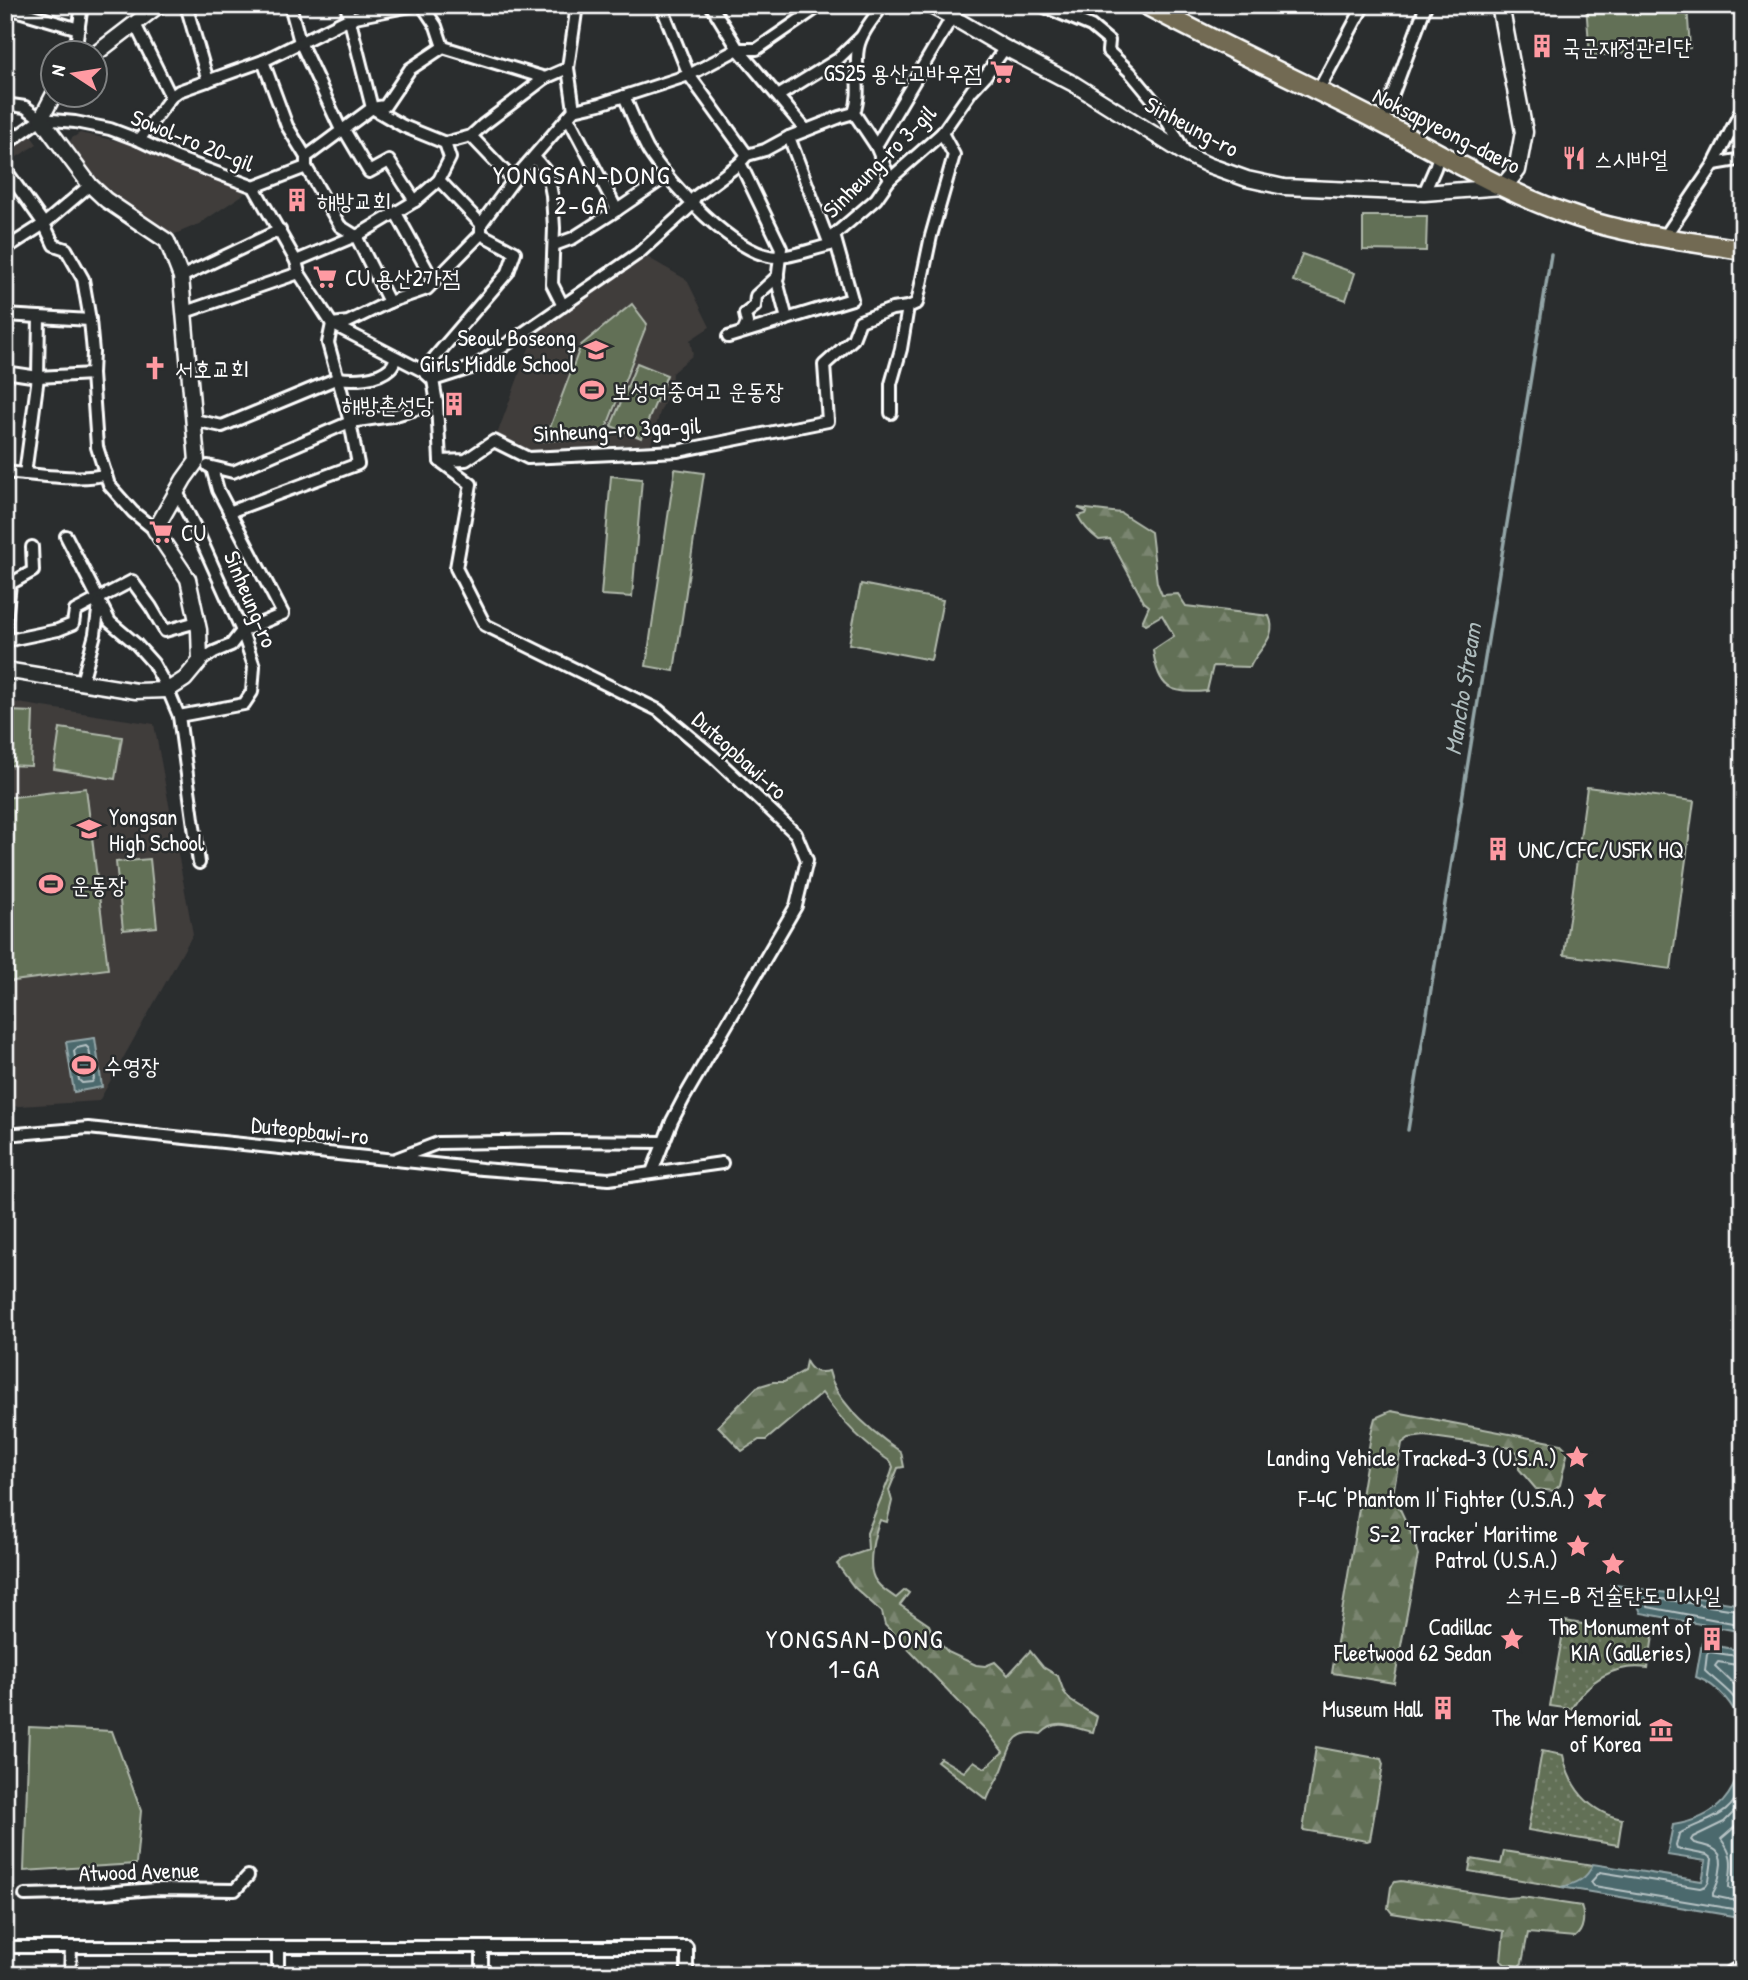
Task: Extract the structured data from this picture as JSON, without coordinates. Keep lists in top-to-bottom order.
{
  "streets": {
    "main road": ["Noksapyeong-daero"],
    "street": [
      "Sinheung-ro",
      "Sowol-ro 20-gil",
      "Sinheung-ro 3-gil",
      "Sinheung-ro 3ga-gil",
      "Duteopbawi-ro",
      "Atwood Avenue"
    ]
  },
  "crossings": [
    ["Sinheung-ro", "Noksapyeong-daero"],
    ["Sinheung-ro", "Sinheung-ro 3-gil"],
    ["Sinheung-ro 3ga-gil", "Duteopbawi-ro"]
  ],
  "districts": ["YONGSAN-DONG 2-GA", "YONGSAN-DONG 1-GA"],
  "water": ["Mancho Stream"],
  "places": {
    "building": [
      "국군재정관리단",
      "해방교회",
      "해방촌성당",
      "UNC/CFC/USFK HQ",
      "The Monument of KIA (Galleries)",
      "Museum Hall"
    ],
    "supermarket": ["GS25 용산고바우점", "CU 용산2가점", "CU"],
    "restaurant": ["스시바얼"],
    "school or university": ["Seoul Boseong Girls Middle School", "Yongsan High School"],
    "church": ["서호교회"],
    "sports": ["보성여중여고 운동장", "운동장", "수영장"],
    "place": [
      "Landing Vehicle Tracked-3 (U.S.A.)",
      "F-4C 'Phantom II' Fighter (U.S.A.)",
      "S-2 'Tracker' Maritime Patrol (U.S.A.)",
      "스커드-B 전술탄도 미사일",
      "Cadillac Fleetwood 62 Sedan"
    ],
    "museum": ["The War Memorial of Korea"]
  },
  "north": "left"
}
